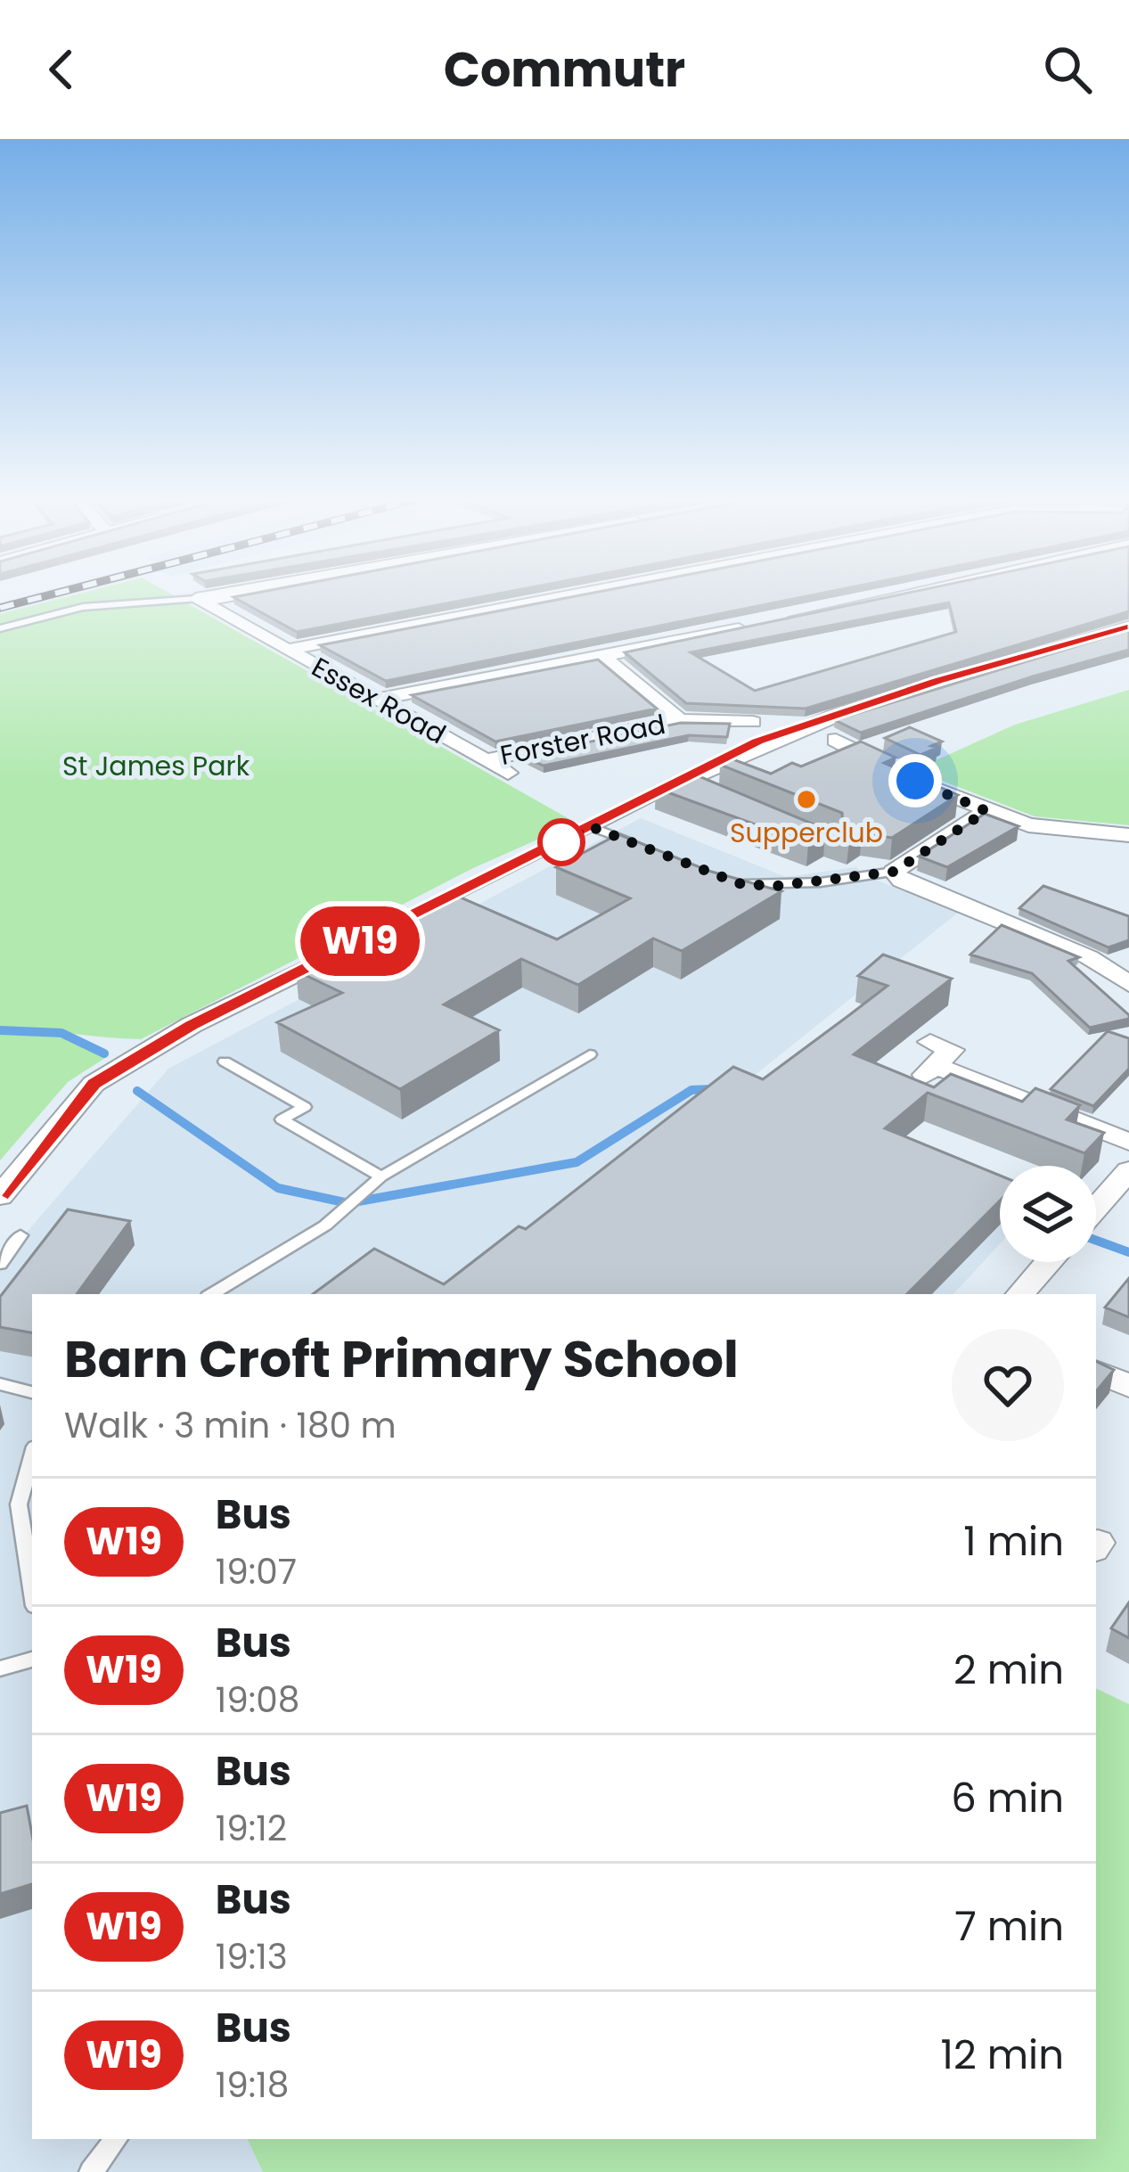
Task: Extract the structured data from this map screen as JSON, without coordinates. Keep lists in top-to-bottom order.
{
  "streets": {
    "street": ["Essex Road", "Forster Road"]
  },
  "crossings": [
    ["Essex Road", "Forster Road"]
  ],
  "parks": ["St James Park"],
  "places": ["Supperclub"],
  "lines": ["bus line W19"],
  "page": {
    "header": "Commutr",
    "on_map": "W19",
    "heading": ["Barn Croft Primary School", "Walk · 3 min · 180 m"],
    "list": [
      {
        "mark": "W19",
        "name": "Bus",
        "note": "19:07",
        "value": "1 min"
      },
      {
        "mark": "W19",
        "name": "Bus",
        "note": "19:08",
        "value": "2 min"
      },
      {
        "mark": "W19",
        "name": "Bus",
        "note": "19:12",
        "value": "6 min"
      },
      {
        "mark": "W19",
        "name": "Bus",
        "note": "19:13",
        "value": "7 min"
      },
      {
        "mark": "W19",
        "name": "Bus",
        "note": "19:18",
        "value": "12 min"
      }
    ]
  }
}
